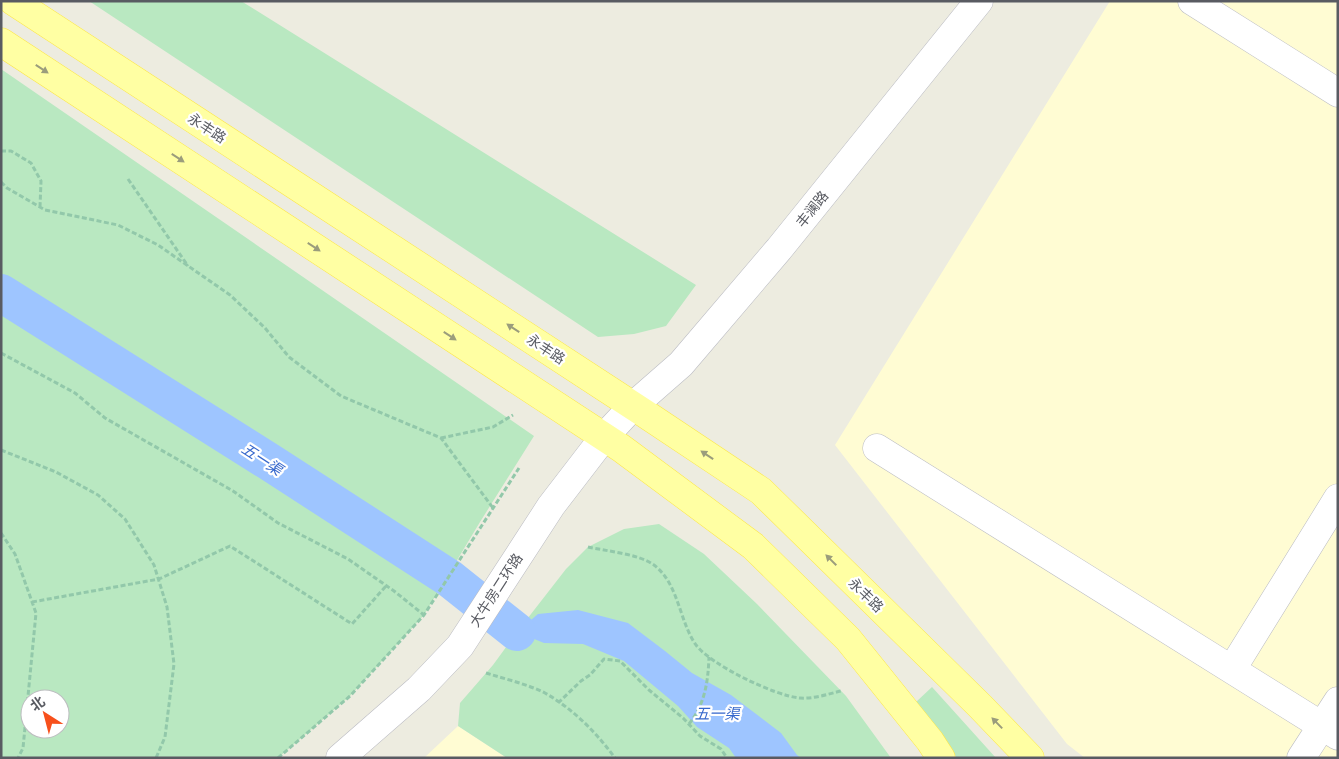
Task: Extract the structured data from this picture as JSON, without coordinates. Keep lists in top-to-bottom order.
{
  "streets": {
    "main road": ["永丰路"],
    "street": ["丰澜路", "大牛房二环路"]
  },
  "crossings": [
    ["永丰路", "丰澜路"],
    ["永丰路", "大牛房二环路"],
    ["丰澜路", "大牛房二环路"]
  ],
  "water": ["五一渠"],
  "north": "top left"
}
